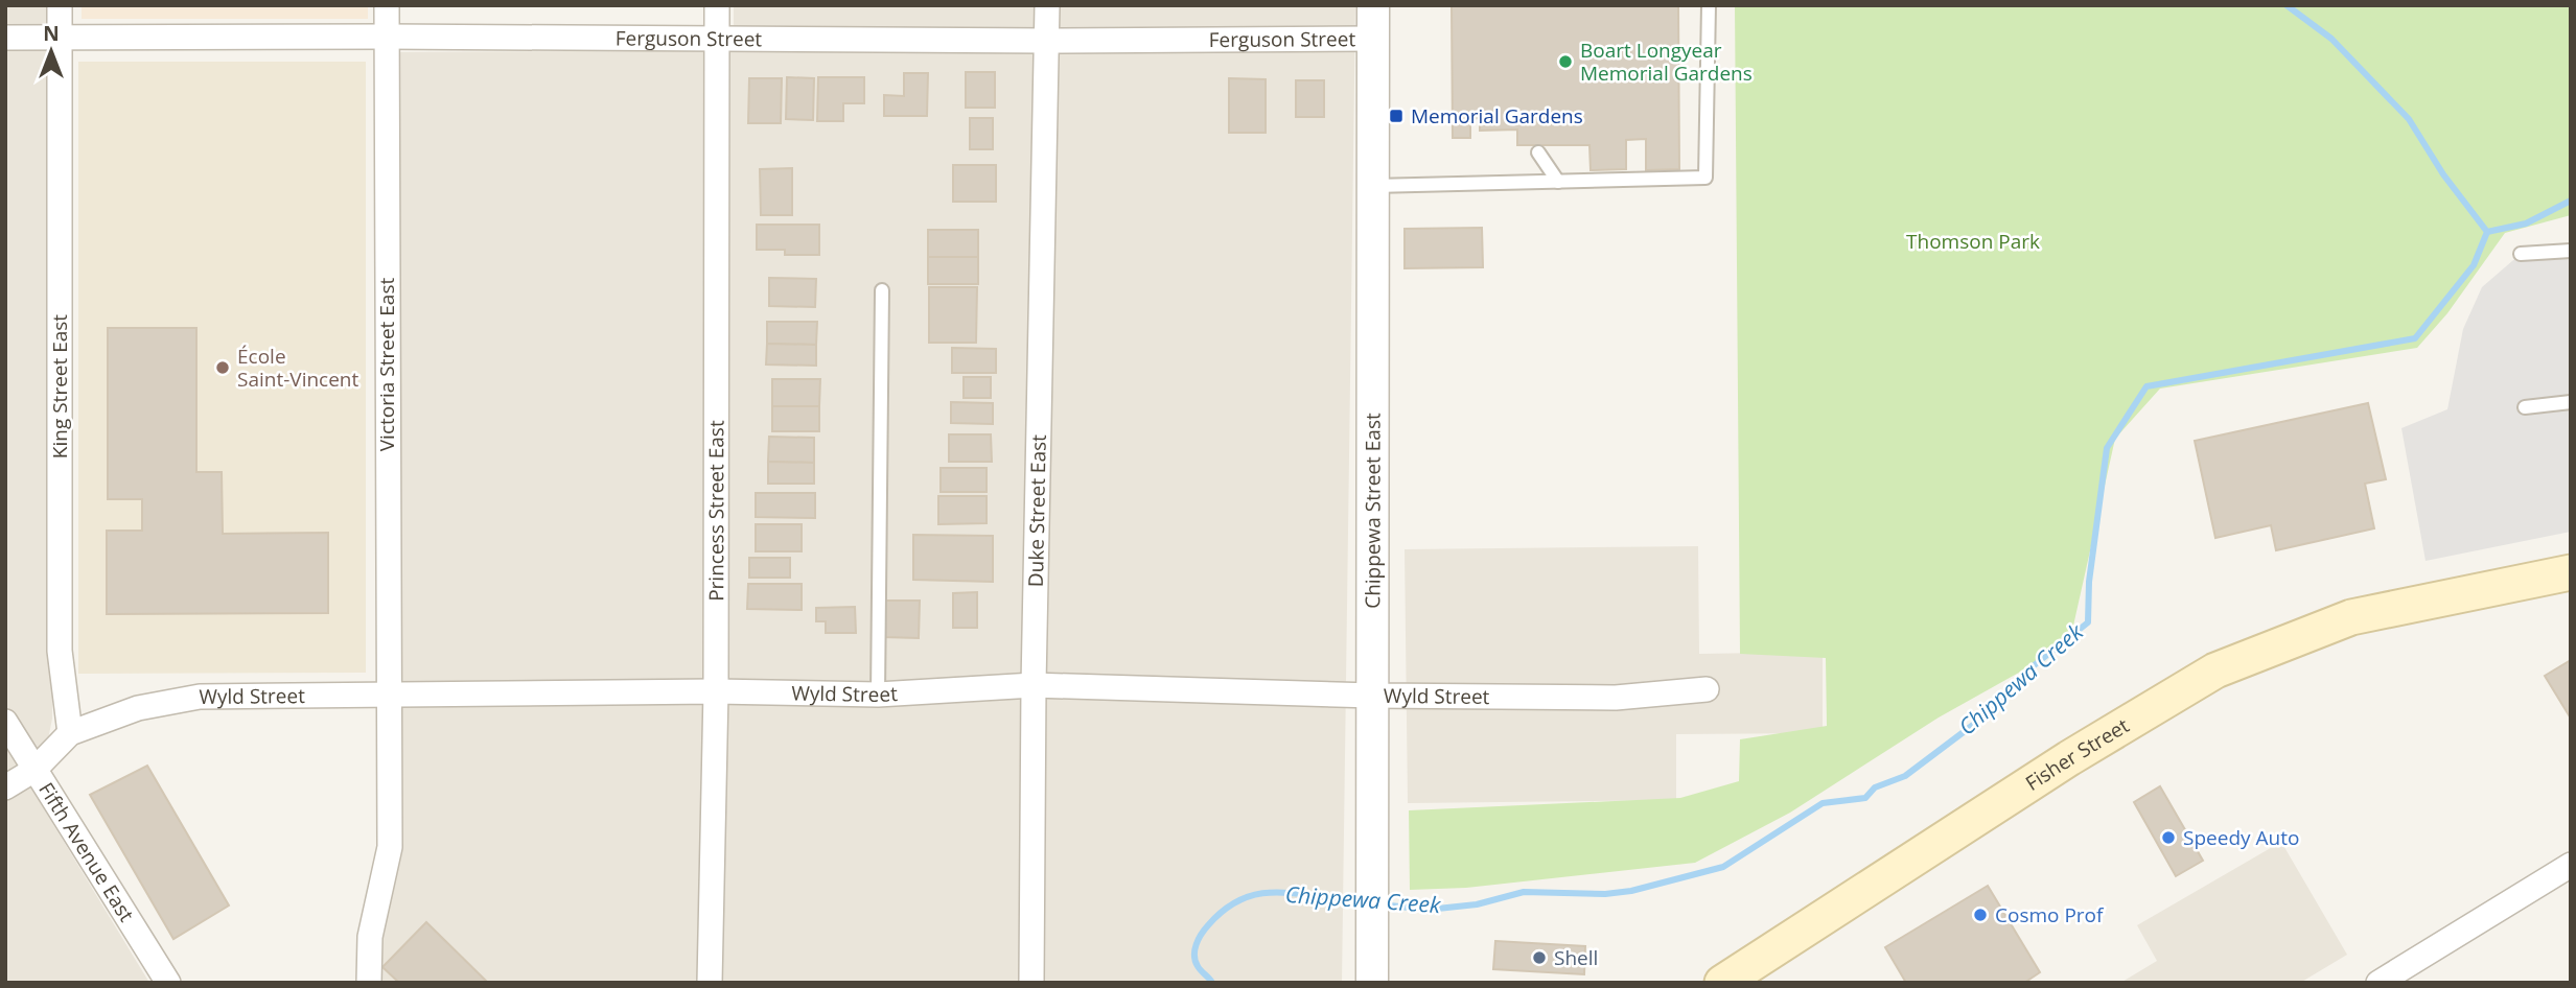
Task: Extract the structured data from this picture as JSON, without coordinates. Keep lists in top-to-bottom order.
{
  "streets": {
    "main road": ["Fisher Street"],
    "street": [
      "Ferguson Street",
      "Victoria Street East",
      "King Street East",
      "Princess Street East",
      "Chippewa Street East",
      "Duke Street East",
      "Wyld Street",
      "Fifth Avenue East"
    ]
  },
  "crossings": [
    ["Ferguson Street", "Victoria Street East"],
    ["Ferguson Street", "King Street East"],
    ["Ferguson Street", "Princess Street East"],
    ["Ferguson Street", "Chippewa Street East"],
    ["Ferguson Street", "Duke Street East"],
    ["Victoria Street East", "Wyld Street"],
    ["King Street East", "Wyld Street"],
    ["Princess Street East", "Wyld Street"],
    ["Chippewa Street East", "Wyld Street"],
    ["Duke Street East", "Wyld Street"],
    ["Wyld Street", "Fifth Avenue East"]
  ],
  "water": ["Chippewa Creek"],
  "parks": ["Thomson Park"],
  "places": {
    "other": [
      "Boart Longyear Memorial Gardens",
      "École Saint-Vincent",
      "Speedy Auto",
      "Cosmo Prof",
      "Shell"
    ],
    "transit": ["Memorial Gardens"]
  },
  "north": "top"
}
